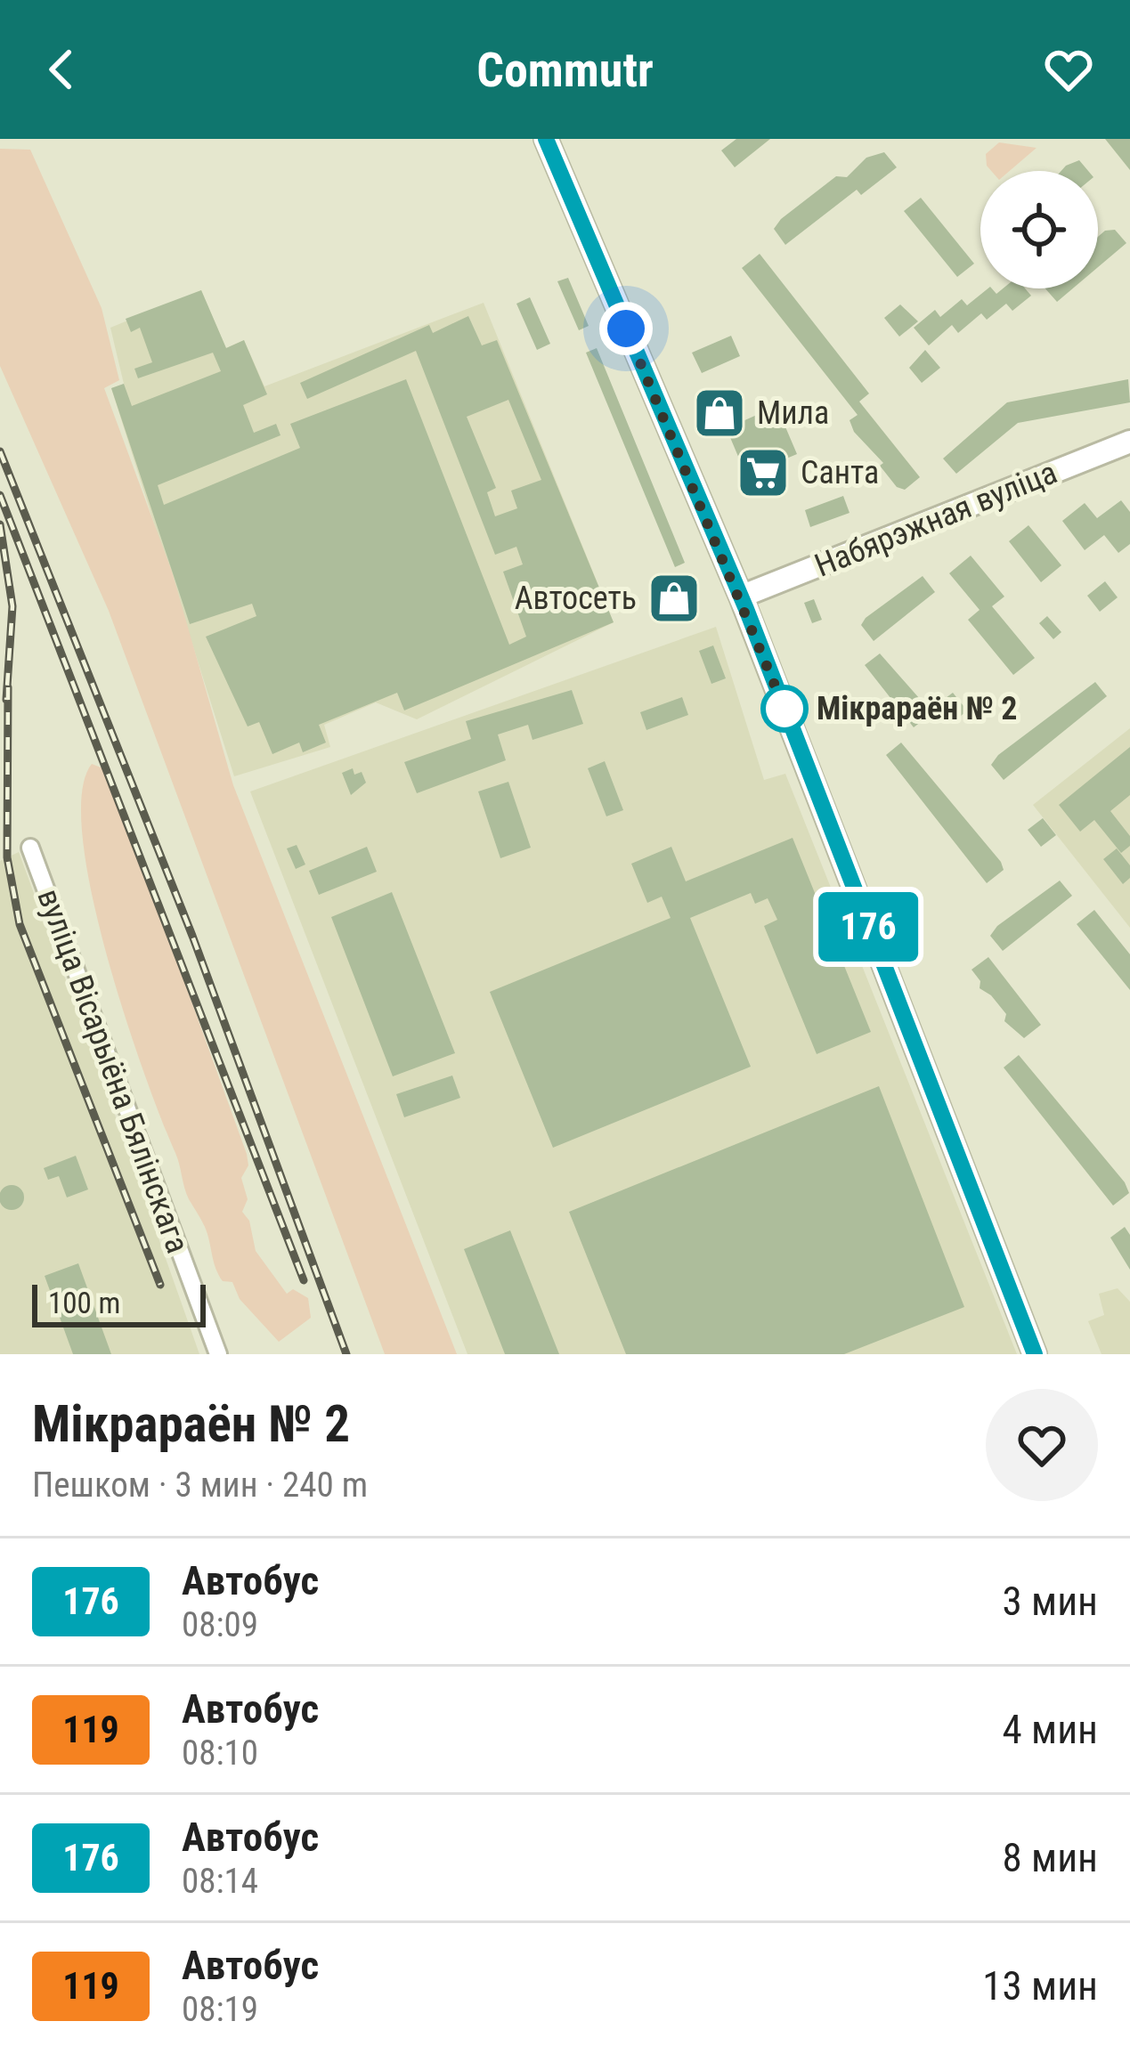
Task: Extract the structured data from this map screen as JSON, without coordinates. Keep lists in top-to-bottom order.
{
  "streets": {
    "main road": ["Набярэжная вуліца"],
    "street": ["вуліца Вісарыёна Бялінскага"]
  },
  "places": {
    "shop": ["Мила", "Автосеть"],
    "supermarket": ["Санта"],
    "other": ["Мікрараён № 2"]
  },
  "lines": ["bus line 176"],
  "scale_bar": "100 m",
  "page": {
    "header": "Commutr",
    "on_map": "176",
    "scale": "100 m",
    "heading": ["Мікрараён № 2", "Пешком · 3 мин · 240 m"],
    "list": [
      {
        "mark": "176",
        "name": "Автобус",
        "note": "08:09",
        "value": "3 мин"
      },
      {
        "mark": "119",
        "name": "Автобус",
        "note": "08:10",
        "value": "4 мин"
      },
      {
        "mark": "176",
        "name": "Автобус",
        "note": "08:14",
        "value": "8 мин"
      },
      {
        "mark": "119",
        "name": "Автобус",
        "note": "08:19",
        "value": "13 мин"
      }
    ]
  }
}
